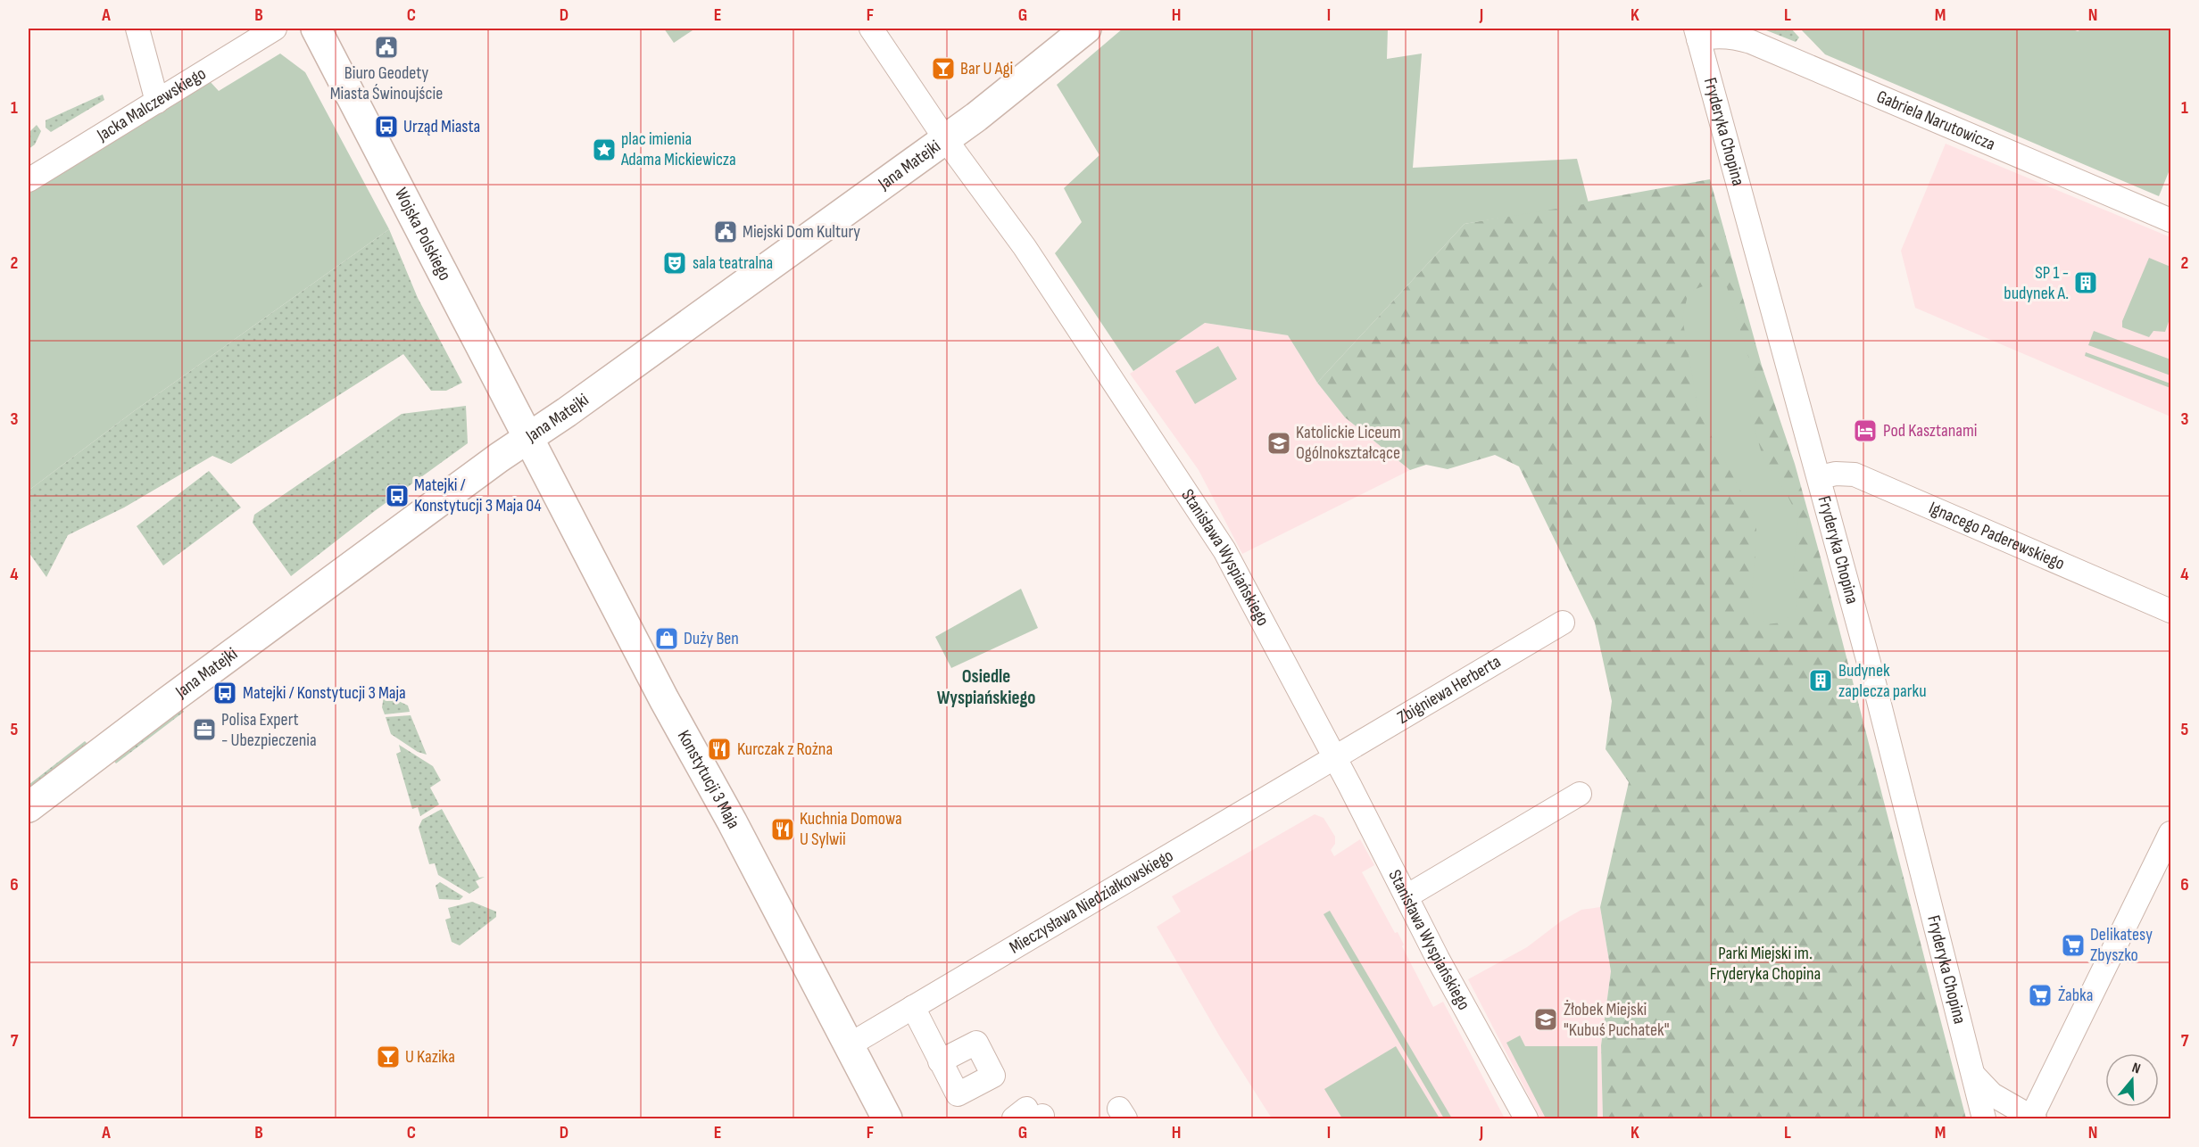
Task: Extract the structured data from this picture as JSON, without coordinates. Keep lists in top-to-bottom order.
{
  "streets": {
    "street": [
      "Jacka Malczewskiego",
      "Gabriela Narutowicza",
      "Fryderyka Chopina",
      "Jana Matejki",
      "Wojska Polskiego",
      "Ignacego Paderewskiego",
      "Stanisława Wyspiańskiego",
      "Zbigniewa Herberta",
      "Konstytucji 3 Maja",
      "Mieczysława Niedziałkowskiego"
    ]
  },
  "crossings": [
    ["Gabriela Narutowicza", "Fryderyka Chopina"],
    ["Fryderyka Chopina", "Ignacego Paderewskiego"],
    ["Jana Matejki", "Wojska Polskiego"],
    ["Jana Matejki", "Stanisława Wyspiańskiego"],
    ["Jana Matejki", "Konstytucji 3 Maja"],
    ["Wojska Polskiego", "Konstytucji 3 Maja"],
    ["Stanisława Wyspiańskiego", "Zbigniewa Herberta"],
    ["Stanisława Wyspiańskiego", "Mieczysława Niedziałkowskiego"],
    ["Zbigniewa Herberta", "Mieczysława Niedziałkowskiego"],
    ["Konstytucji 3 Maja", "Mieczysława Niedziałkowskiego"]
  ],
  "districts": ["Osiedle Wyspiańskiego"],
  "parks": ["Parki Miejski im. Fryderyka Chopina"],
  "places": {
    "public building": ["Biuro Geodety Miasta Świnoujście", "Miejski Dom Kultury"],
    "bar": ["Bar U Agi", "U Kazika"],
    "bus stop": ["Urząd Miasta", "Matejki / Konstytucji 3 Maja 04", "Matejki / Konstytucji 3 Maja"],
    "place": ["plac imienia Adama Mickiewicza"],
    "theatre": ["sala teatralna"],
    "building": ["SP 1 - budynek A.", "Budynek zaplecza parku"],
    "hotel": ["Pod Kasztanami"],
    "school or university": ["Katolickie Liceum Ogólnokształcące", "Żłobek Miejski \"Kubuś Puchatek\""],
    "shop": ["Duży Ben"],
    "office": ["Polisa Expert - Ubezpieczenia"],
    "restaurant": ["Kurczak z Rożna", "Kuchnia Domowa U Sylwii"],
    "supermarket": ["Delikatesy Zbyszko", "Żabka"]
  },
  "north": "top",
  "grid": {
    "columns": [
      "A",
      "B",
      "C",
      "D",
      "E",
      "F",
      "G",
      "H",
      "I",
      "J",
      "K",
      "L",
      "M",
      "N"
    ],
    "rows": [
      "1",
      "2",
      "3",
      "4",
      "5",
      "6",
      "7"
    ]
  }
}
